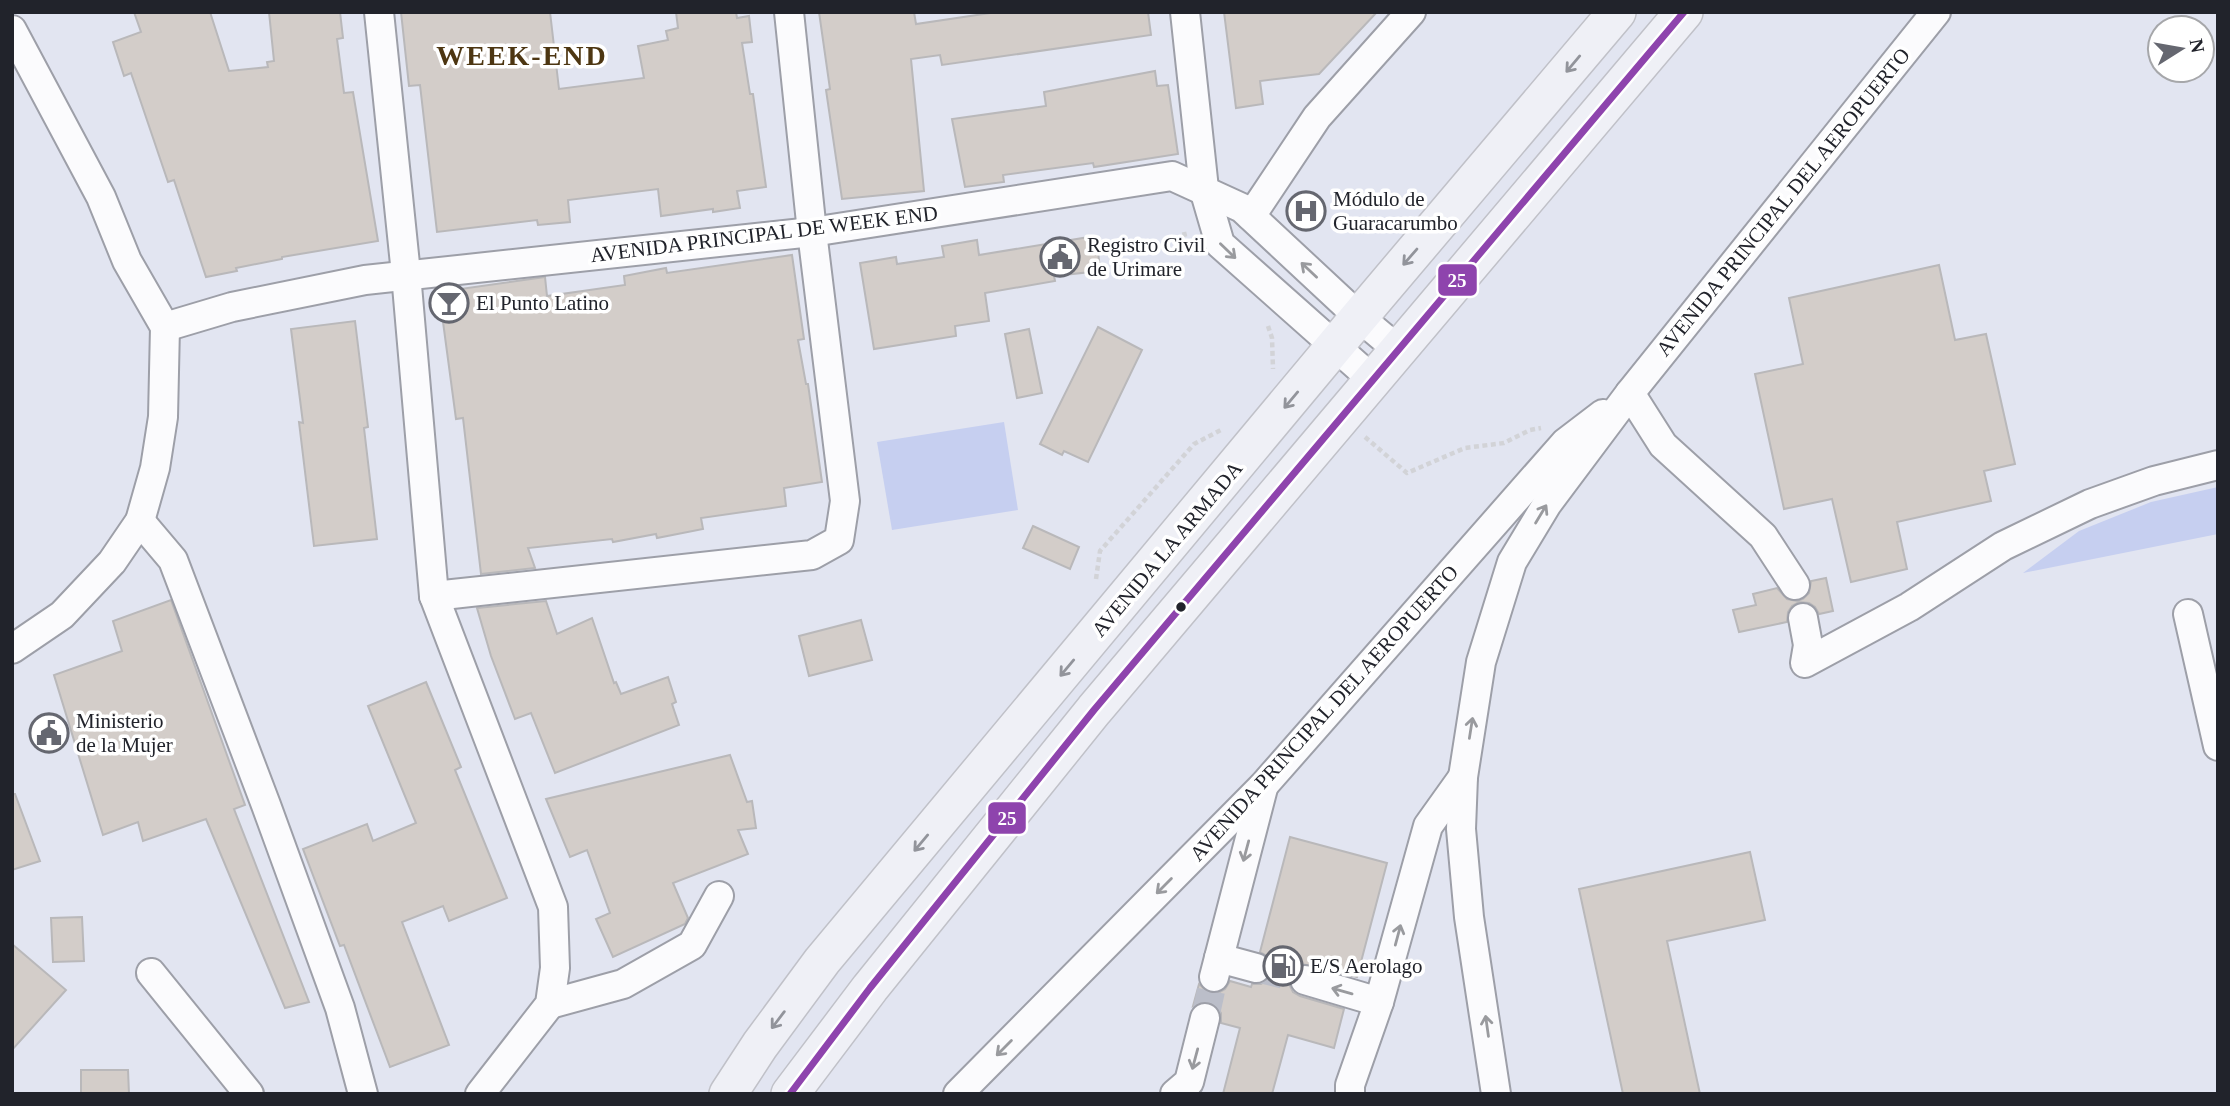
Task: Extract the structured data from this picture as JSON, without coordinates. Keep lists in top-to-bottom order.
{
  "streets": {
    "main road": ["AVENIDA LA ARMADA"],
    "street": ["AVENIDA PRINCIPAL DEL AEROPUERTO", "AVENIDA PRINCIPAL DE WEEK END"]
  },
  "districts": ["WEEK-END"],
  "places": {
    "hospital": ["Módulo de Guaracarumbo"],
    "public building": ["Registro Civil de Urimare", "Ministerio de la Mujer"],
    "bar": ["El Punto Latino"],
    "fuel station": ["E/S Aerolago"]
  },
  "lines": ["transit line 25"],
  "north": "right"
}
